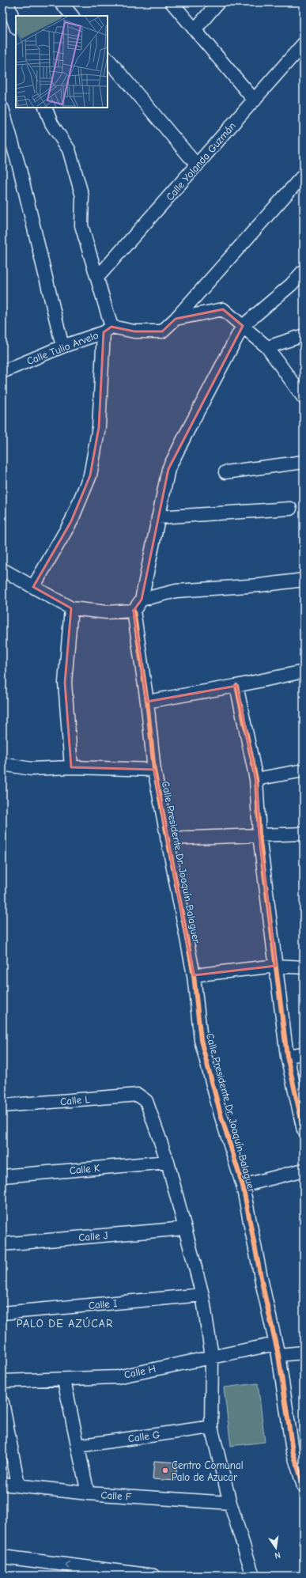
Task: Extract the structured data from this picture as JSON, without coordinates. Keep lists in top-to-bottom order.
{
  "streets": {
    "street": [
      "Calle Yolanda Guzmán",
      "Calle Tulio Arvelo",
      "Calle Presidente Dr. Joaquín Balaguer",
      "Calle L",
      "Calle K",
      "Calle J",
      "Calle I",
      "Calle H",
      "Calle G",
      "Calle F"
    ]
  },
  "crossings": [
    ["Calle Presidente Dr. Joaquín Balaguer", "Calle H"],
    ["Calle L", "Calle K"]
  ],
  "districts": ["PALO DE AZÚCAR"],
  "places": ["Centro Comunal Palo de Azucar"],
  "north": "bottom"
}
